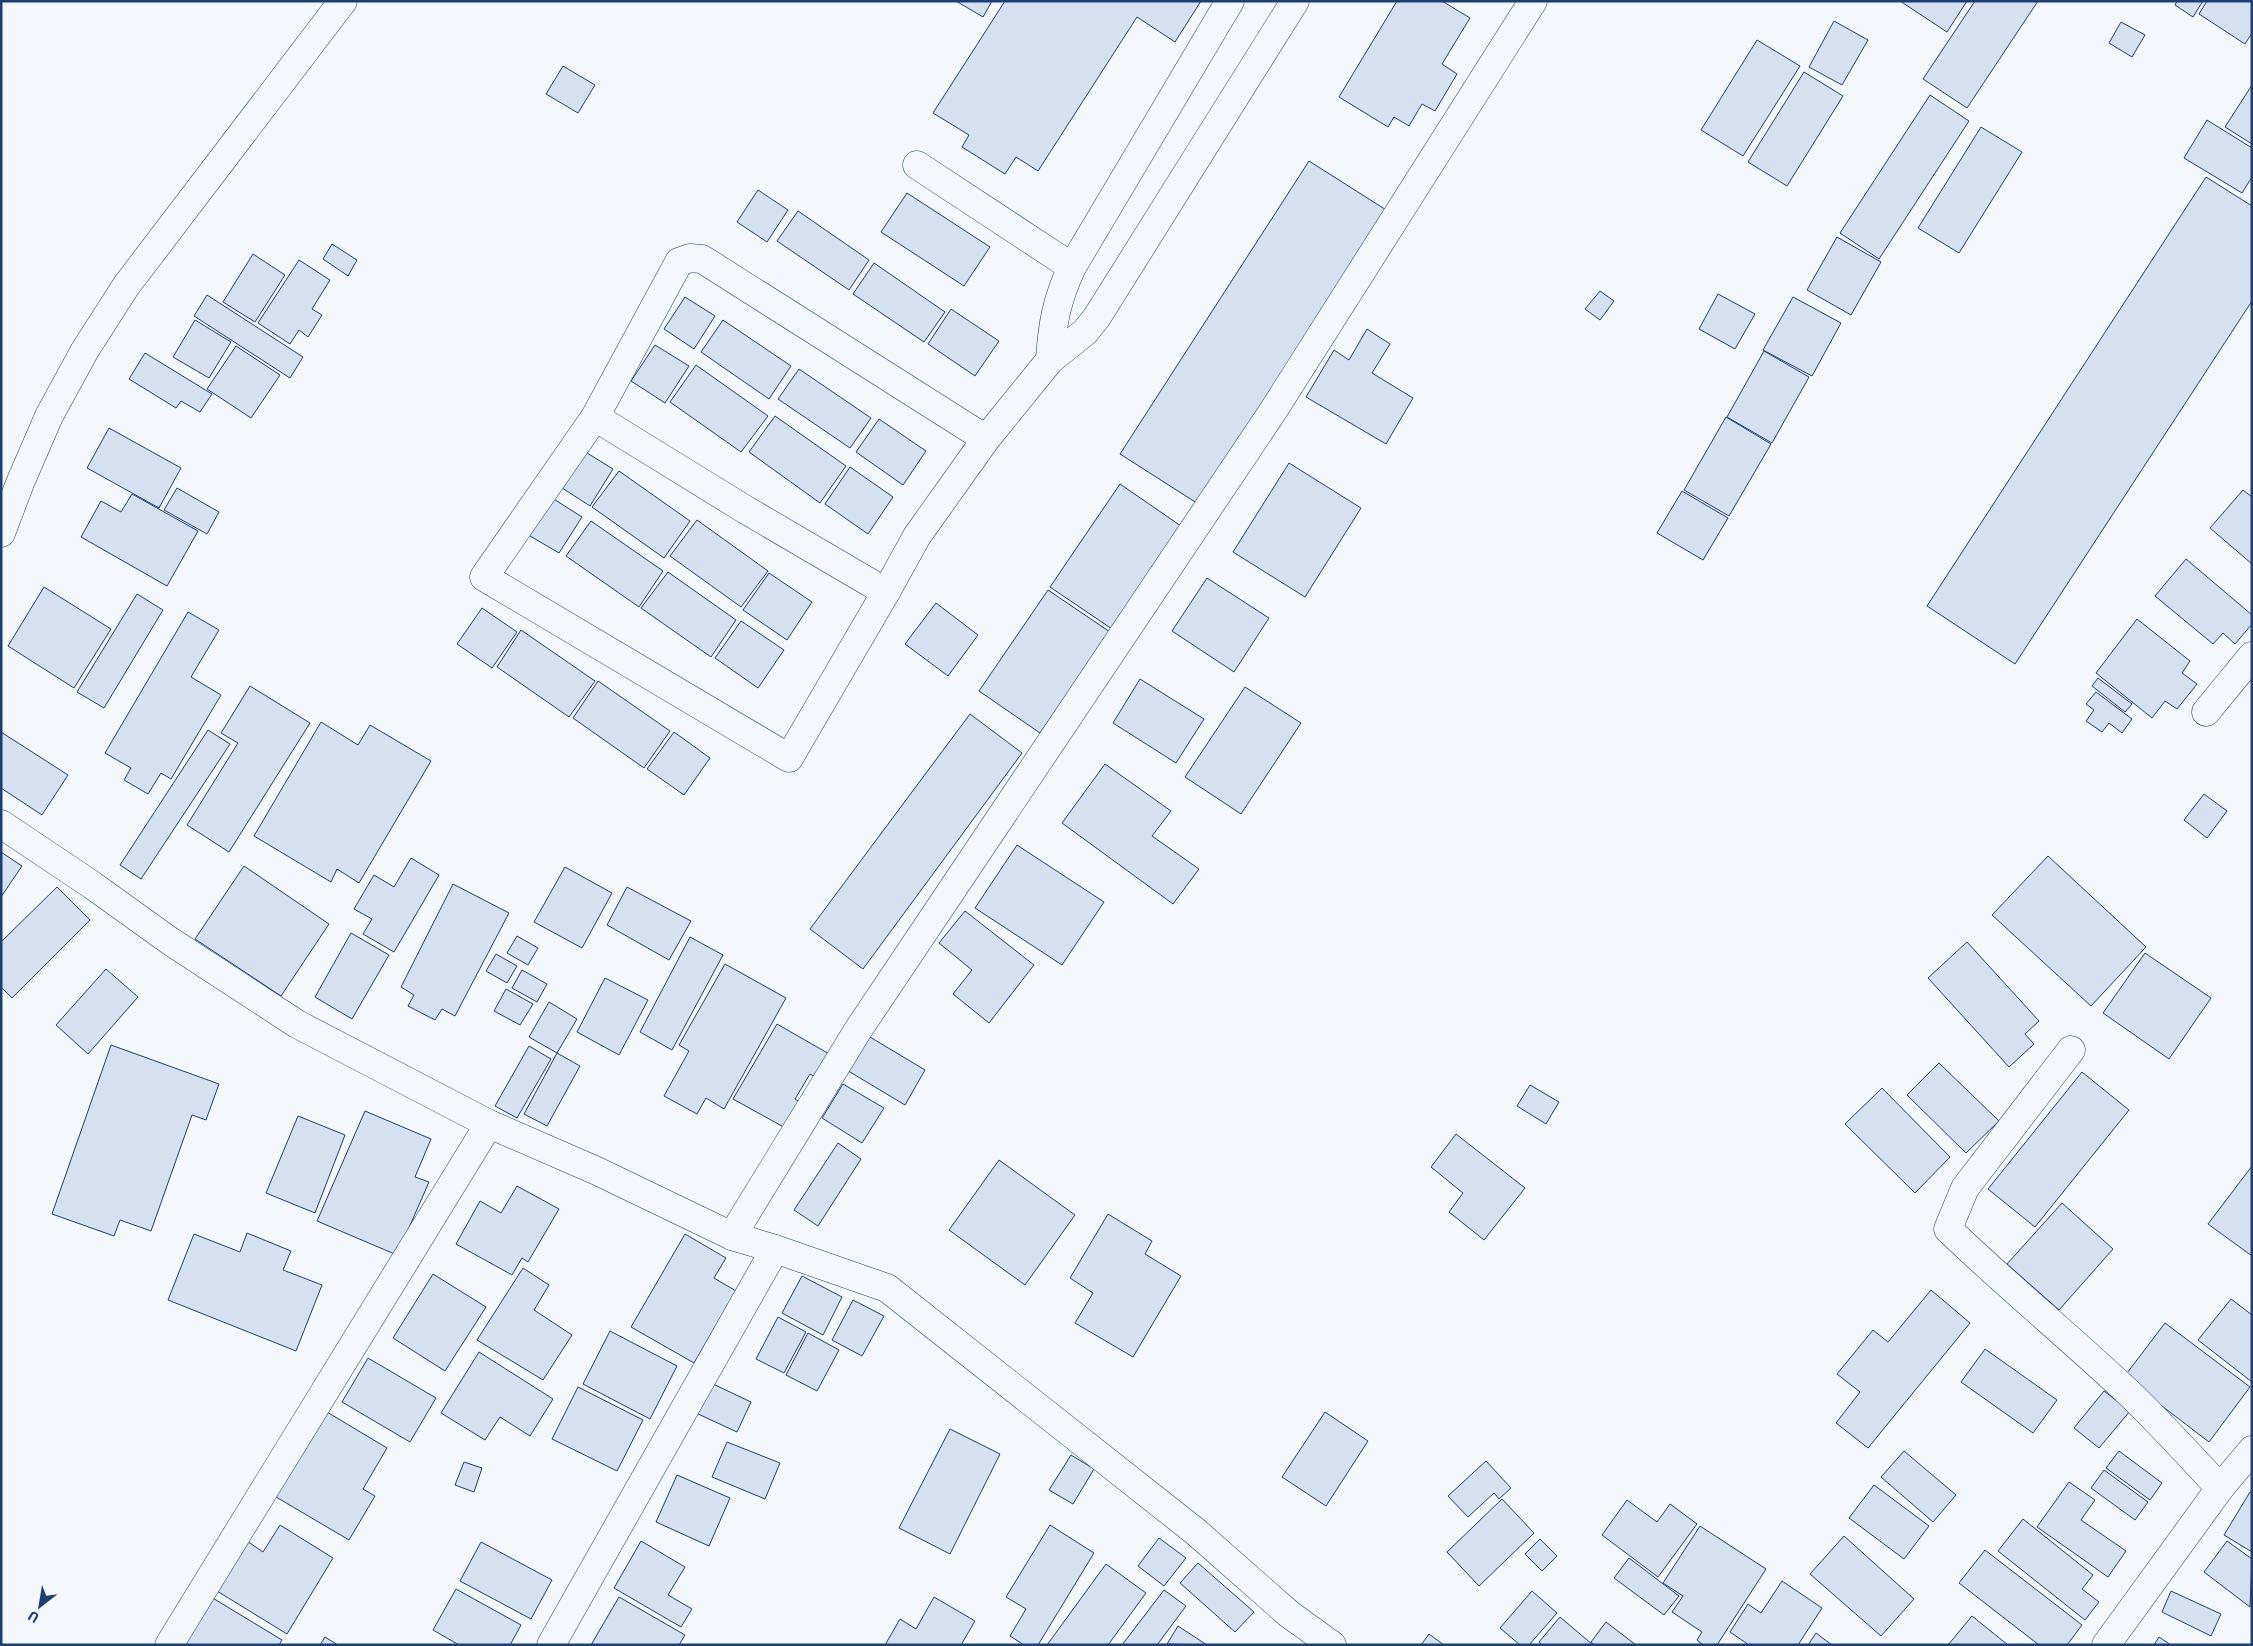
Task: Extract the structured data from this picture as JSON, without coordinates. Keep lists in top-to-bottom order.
{
  "north": "bottom left"
}
